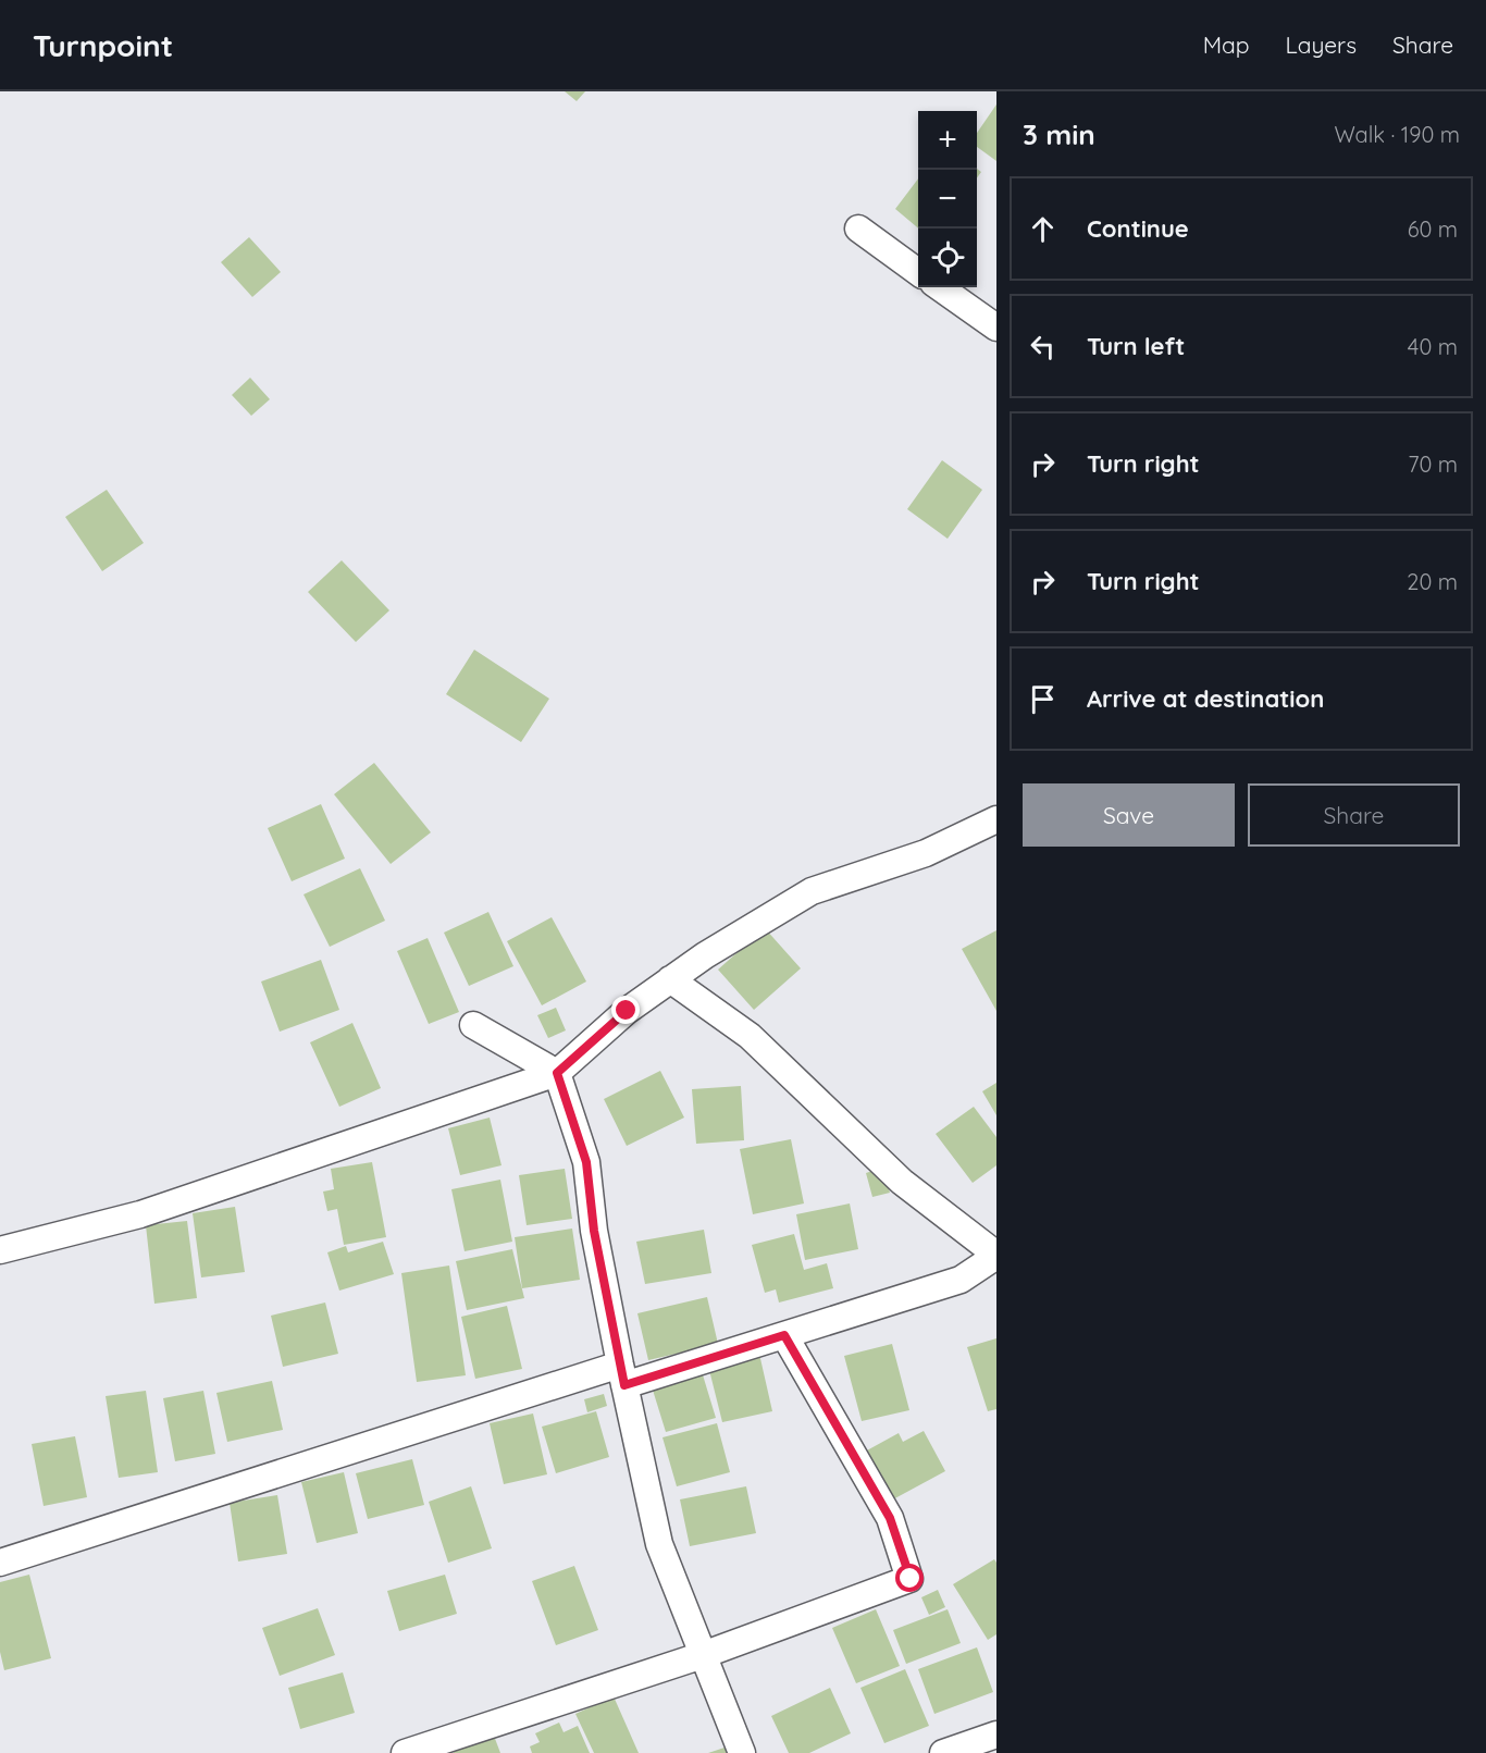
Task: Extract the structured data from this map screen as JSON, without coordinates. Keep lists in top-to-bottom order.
{
  "page": {
    "header": "Turnpoint",
    "nav": ["Map", "Layers", "Share"],
    "heading": ["3 min", "Walk · 190 m"],
    "map_buttons": ["+", "−"],
    "list": [
      ["Continue", "60 m"],
      ["Turn left", "40 m"],
      ["Turn right", "70 m"],
      ["Turn right", "20 m"],
      "Arrive at destination"
    ],
    "buttons": ["Save", "Share"]
  }
}
